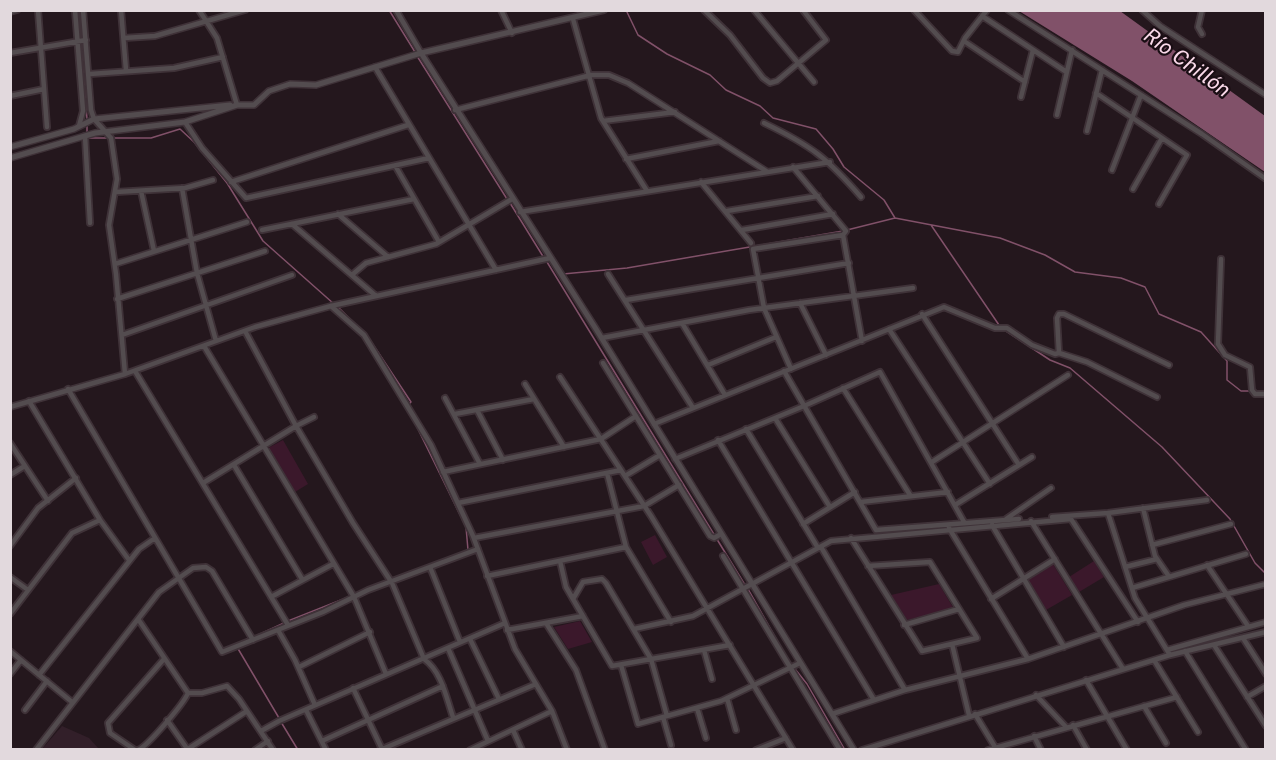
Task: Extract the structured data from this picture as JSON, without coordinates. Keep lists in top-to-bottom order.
{
  "water": ["Río Chillón"]
}
